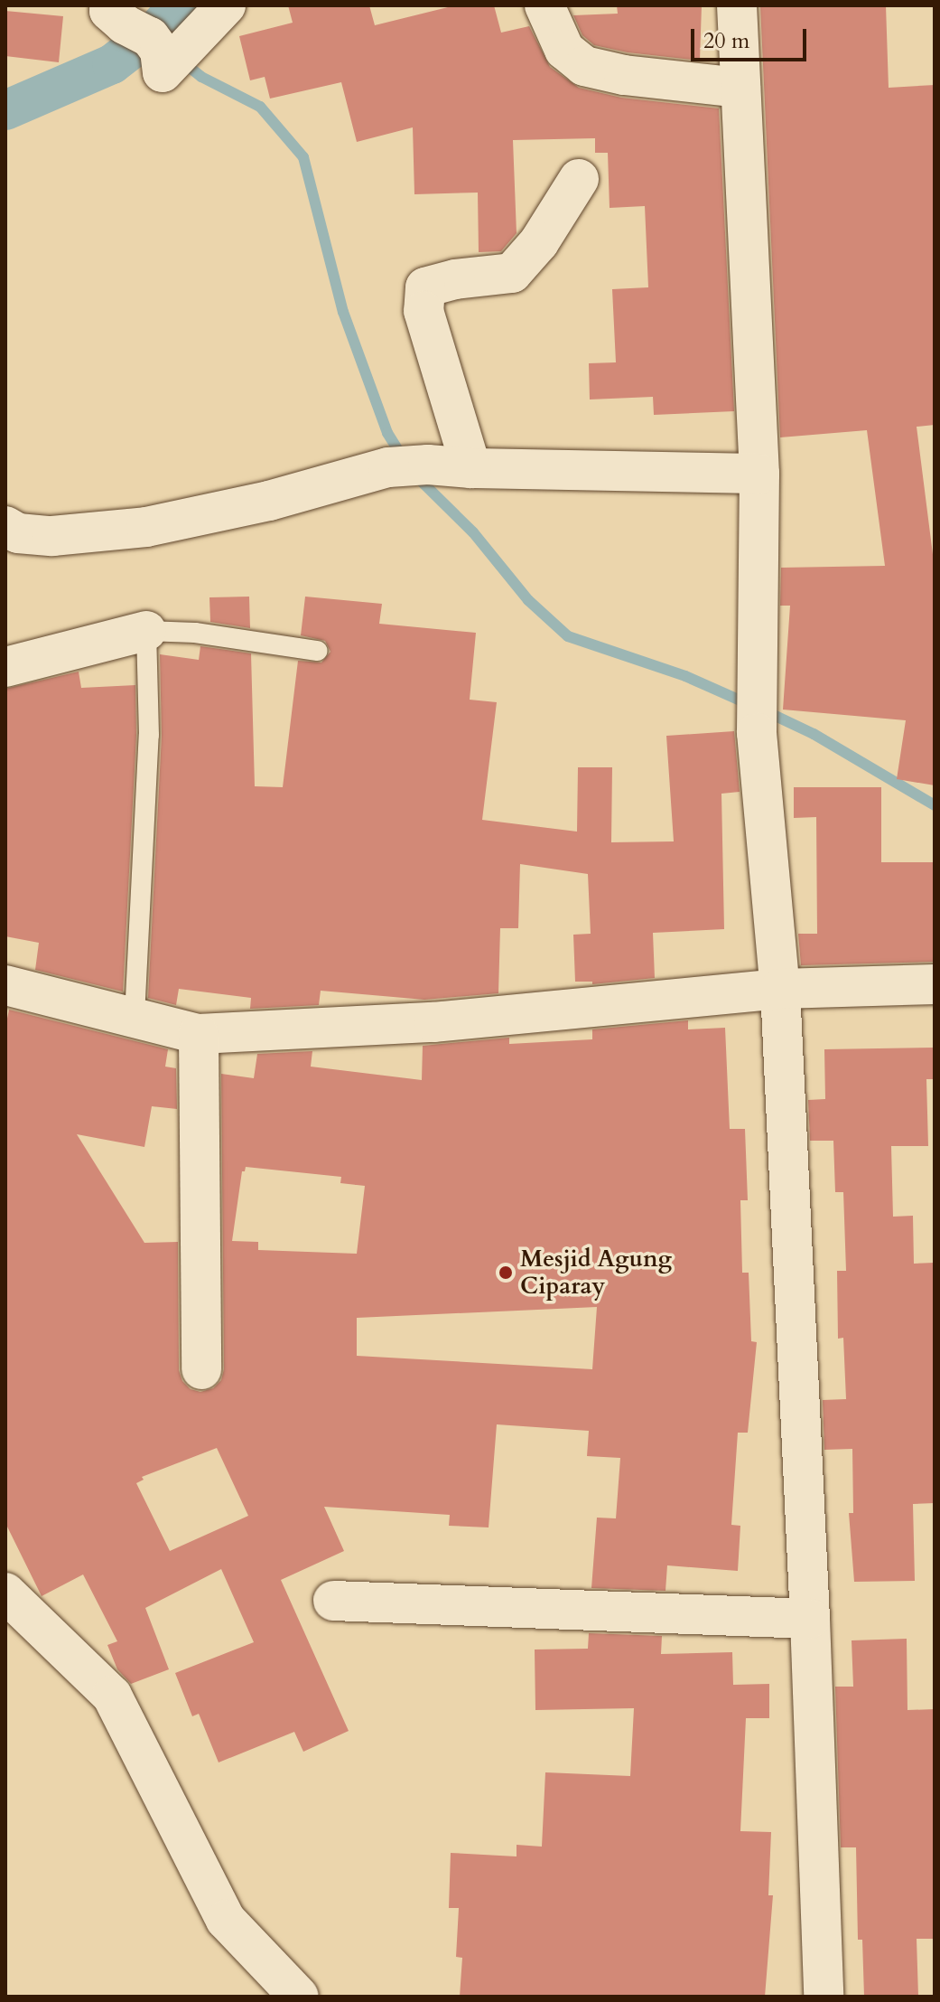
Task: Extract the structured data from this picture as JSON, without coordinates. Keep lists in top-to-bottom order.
{
  "places": ["Mesjid Agung Ciparay"],
  "scale_bar": "20 m"
}
